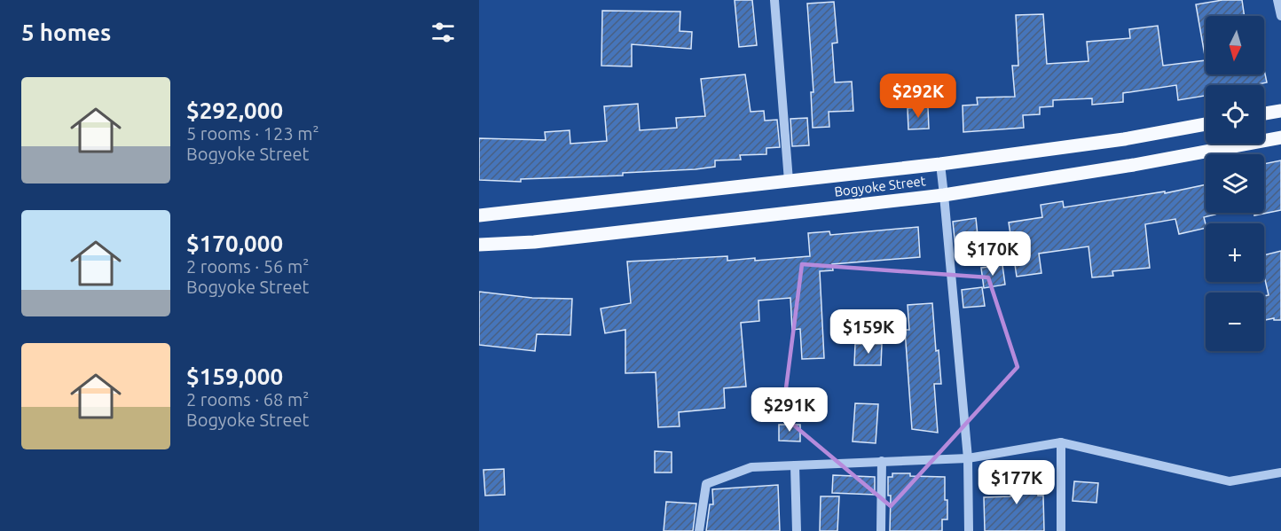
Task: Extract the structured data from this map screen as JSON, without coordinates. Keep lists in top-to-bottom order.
{
  "streets": {
    "main road": ["Bogyoke Street"]
  },
  "north": "bottom",
  "page": {
    "heading": "5 homes",
    "map_buttons": ["+", "−"],
    "list": [
      {
        "name": "$292,000",
        "note": "5 rooms · 123 m² · Bogyoke Street"
      },
      {
        "name": "$170,000",
        "note": "2 rooms · 56 m² · Bogyoke Street"
      },
      {
        "name": "$159,000",
        "note": "2 rooms · 68 m² · Bogyoke Street"
      }
    ],
    "price": [
      "$292K",
      "$170K",
      "$159K",
      "$291K",
      "$177K"
    ]
  }
}
